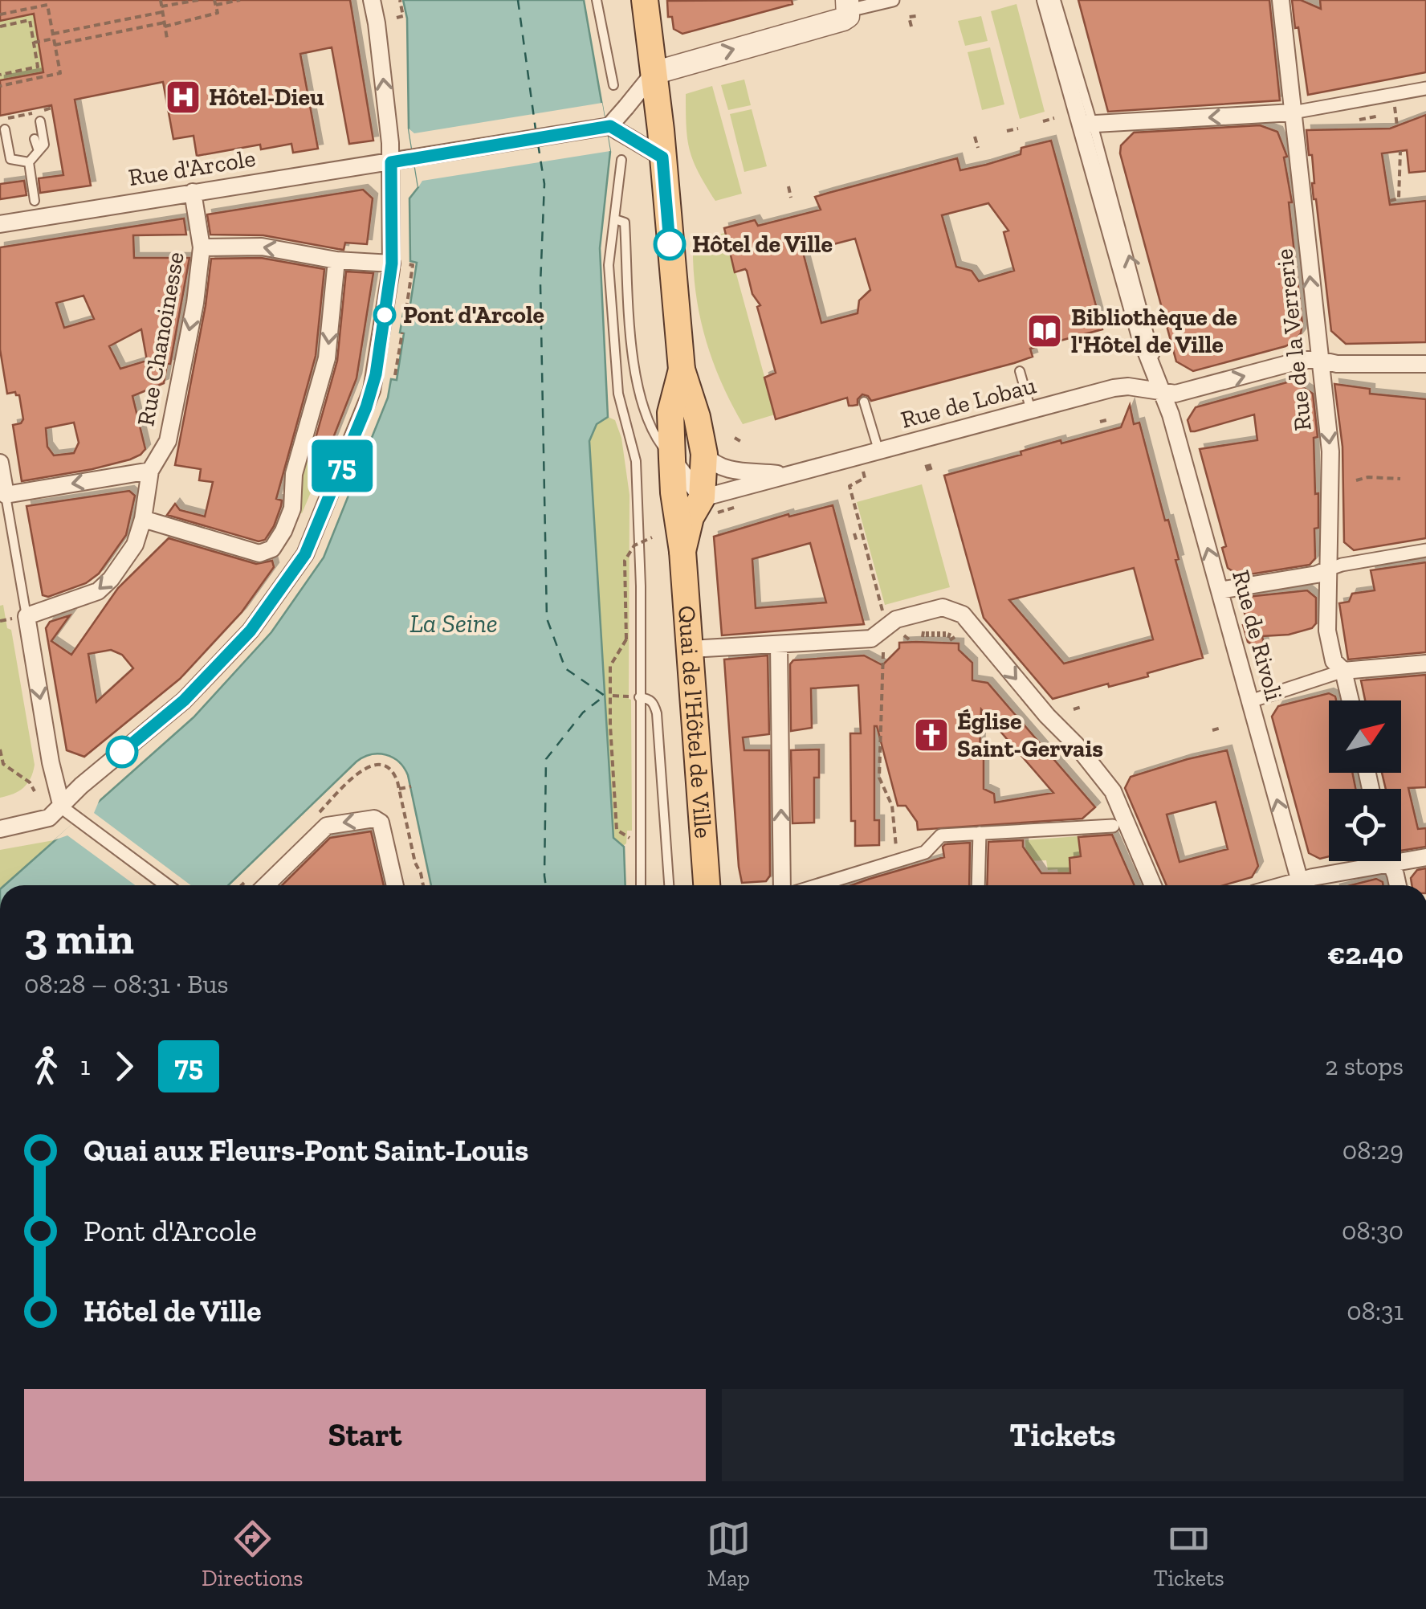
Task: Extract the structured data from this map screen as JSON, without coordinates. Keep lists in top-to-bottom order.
{
  "streets": {
    "main road": ["Quai de l'Hôtel de Ville"],
    "street": [
      "Rue d'Arcole",
      "Rue Chanoinesse",
      "Rue de la Verrerie",
      "Rue de Lobau",
      "Rue de Rivoli"
    ]
  },
  "crossings": [
    ["Rue d'Arcole", "Rue Chanoinesse"],
    ["Rue de la Verrerie", "Rue de Lobau"],
    ["Rue de Lobau", "Rue de Rivoli"],
    ["Rue de Lobau", "Quai de l'Hôtel de Ville"]
  ],
  "one_way": ["Rue de Rivoli"],
  "water": ["La Seine"],
  "places": {
    "hospital": ["Hôtel-Dieu"],
    "other": ["Hôtel de Ville", "Pont d'Arcole"],
    "library": ["Bibliothèque de l'Hôtel de Ville"],
    "church": ["Église Saint-Gervais"]
  },
  "lines": ["bus line 75"],
  "north": "top right",
  "page": {
    "on_map": "75",
    "heading": ["3 min", "08:28 – 08:31 · Bus", "€2.40"],
    "legs": ["1", "75", "2 stops"],
    "list": [
      {
        "name": "Quai aux Fleurs-Pont Saint-Louis",
        "value": "08:29"
      },
      {
        "name": "Pont d'Arcole",
        "value": "08:30"
      },
      {
        "name": "Hôtel de Ville",
        "value": "08:31"
      }
    ],
    "buttons": ["Start", "Tickets"],
    "tabs": ["Directions", "Map", "Tickets"]
  }
}
